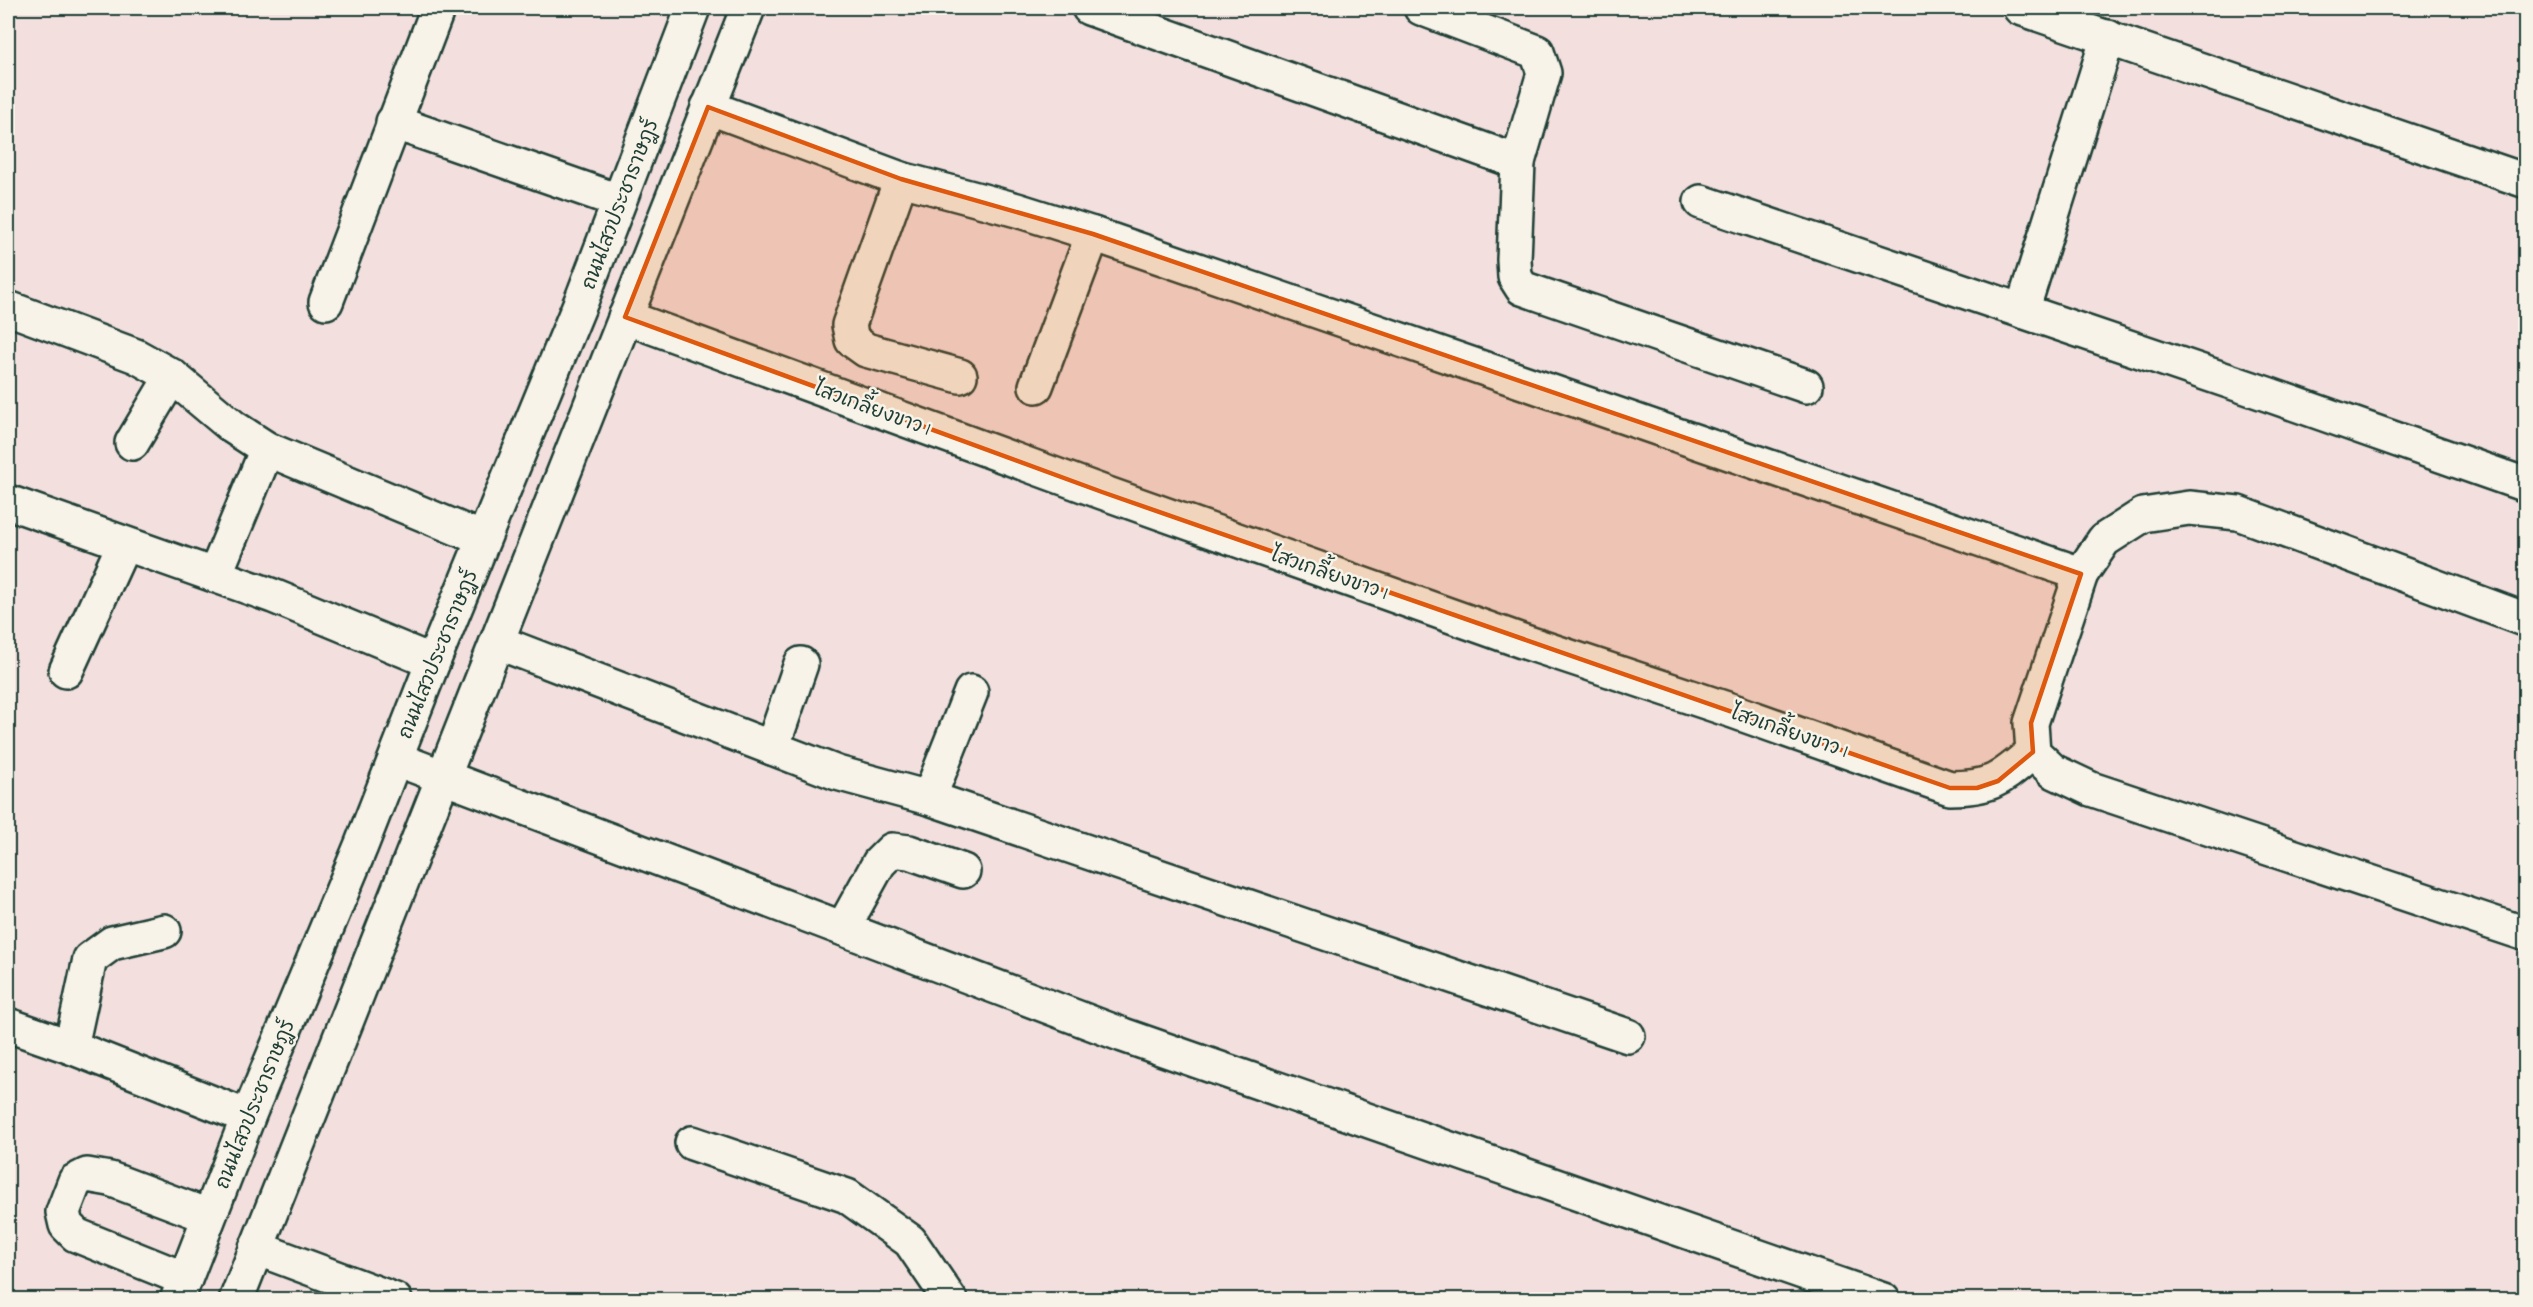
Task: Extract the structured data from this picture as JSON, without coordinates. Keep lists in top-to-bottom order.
{
  "streets": {
    "street": ["ถนนไสวประชาราษฎร์", "ไสวเกลี้ยงขาว 1"]
  }
}
